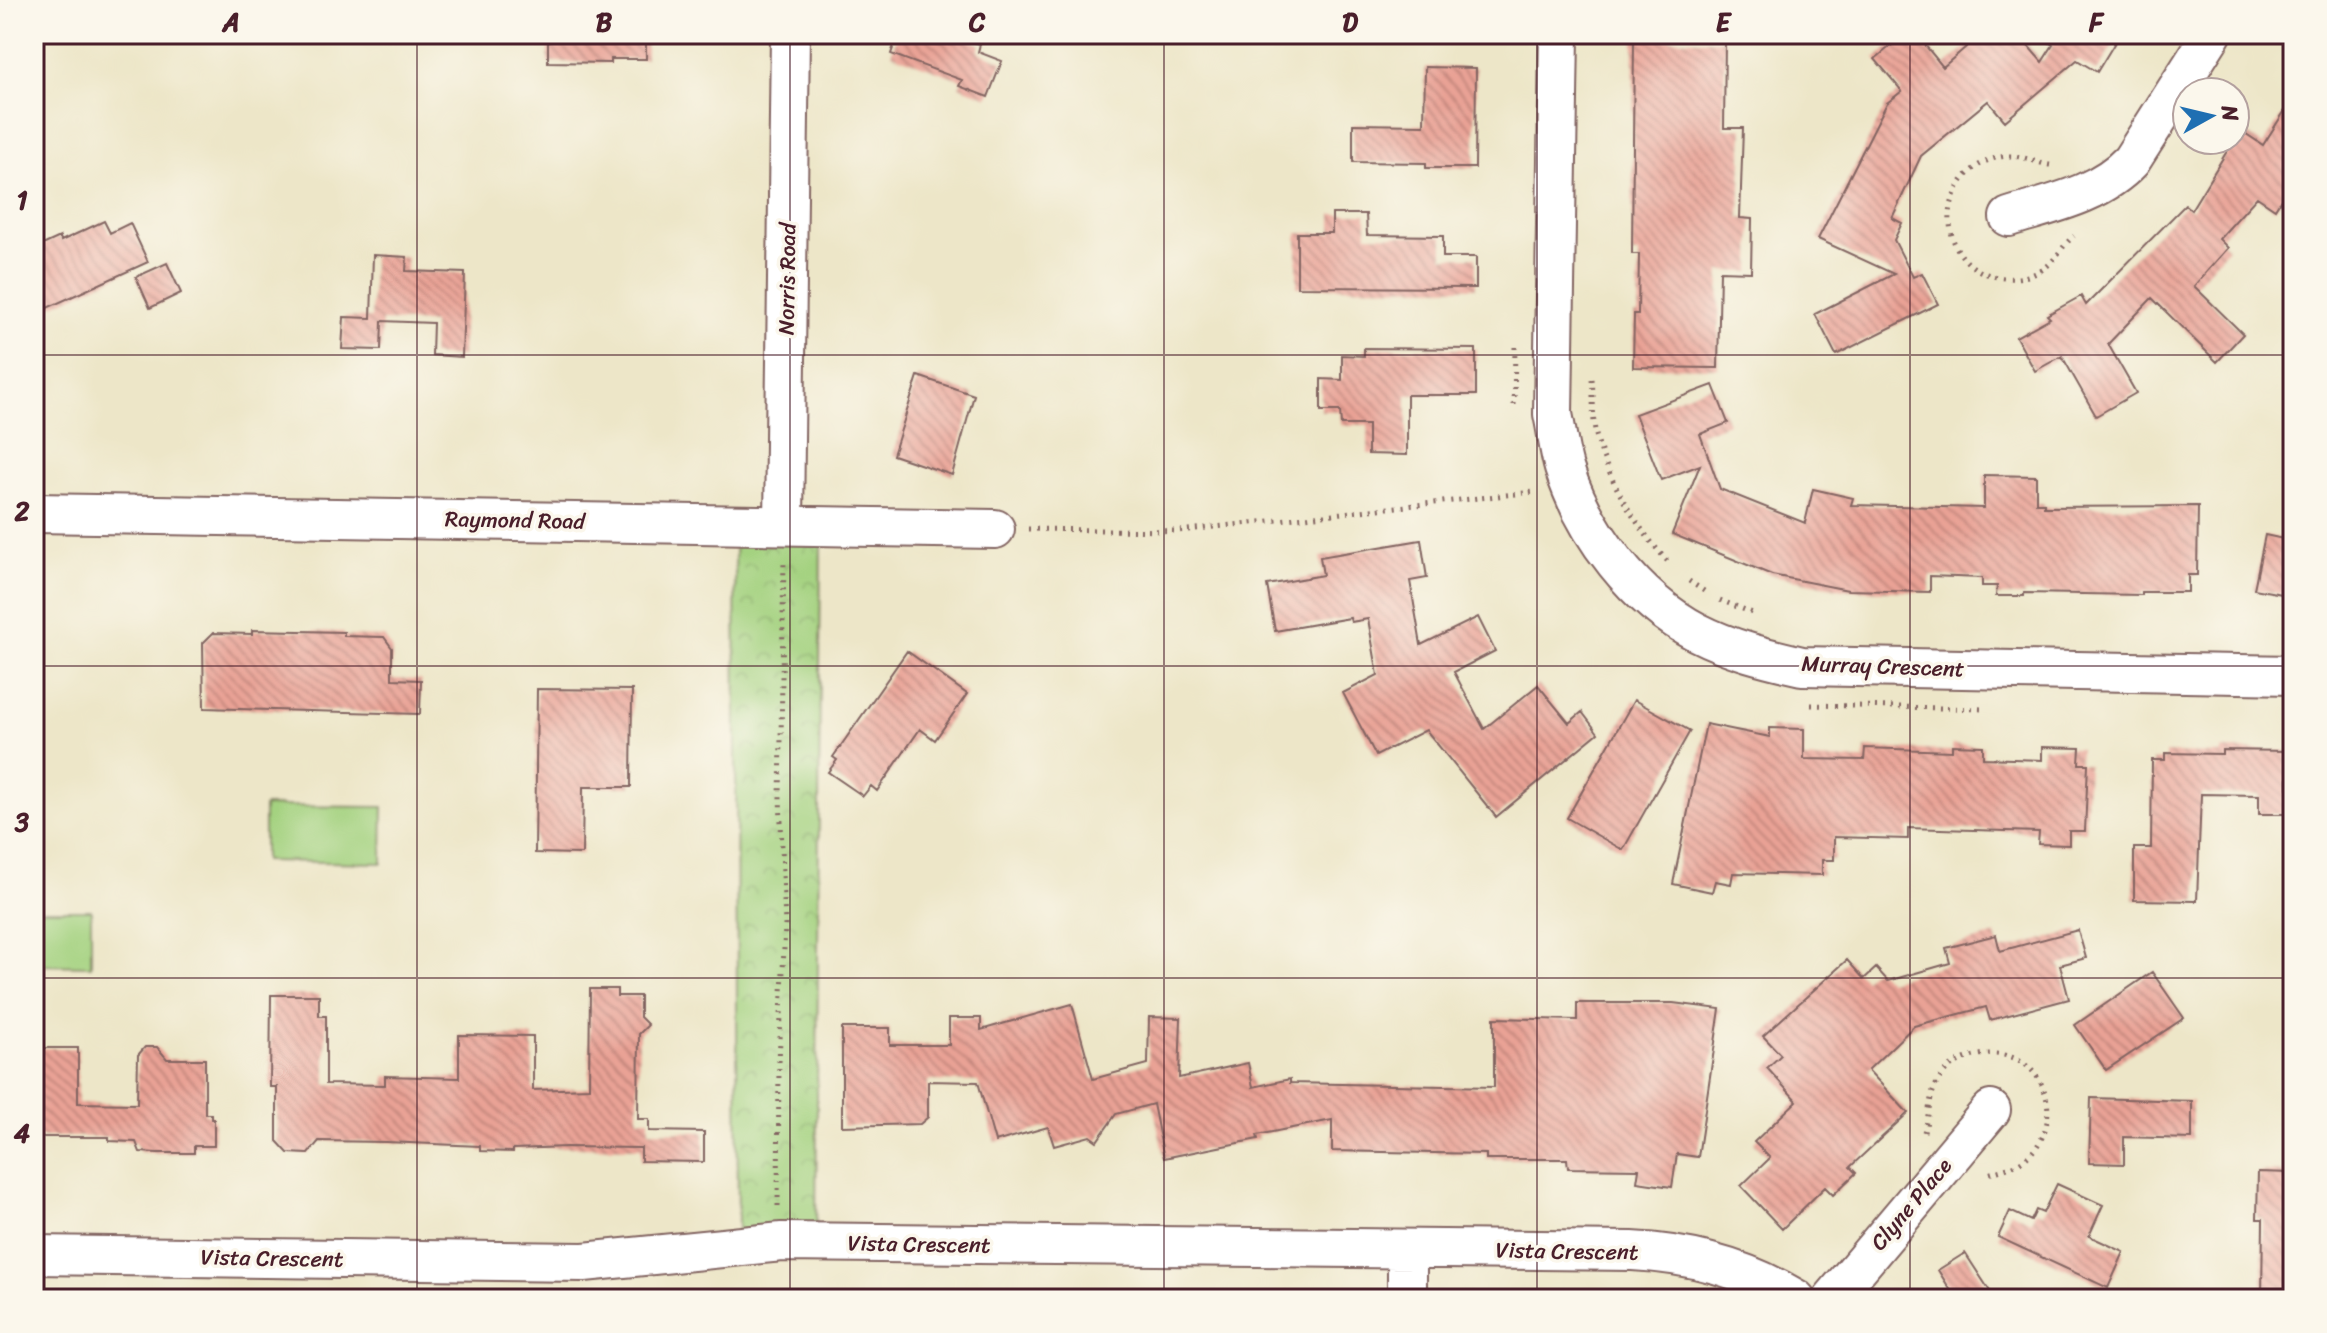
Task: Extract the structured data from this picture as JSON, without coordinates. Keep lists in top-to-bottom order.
{
  "streets": {
    "street": [
      "Norris Road",
      "Raymond Road",
      "Murray Crescent",
      "Clyne Place",
      "Vista Crescent"
    ]
  },
  "crossings": [
    ["Norris Road", "Raymond Road"]
  ],
  "north": "right",
  "grid": {
    "columns": [
      "A",
      "B",
      "C",
      "D",
      "E",
      "F"
    ],
    "rows": [
      "1",
      "2",
      "3",
      "4"
    ]
  }
}
